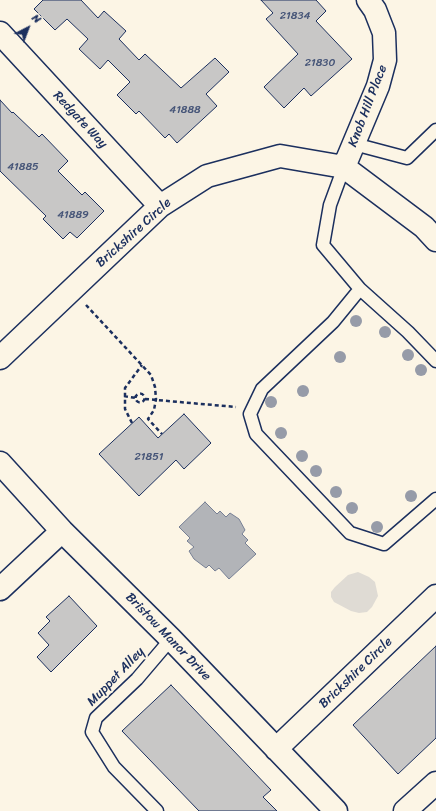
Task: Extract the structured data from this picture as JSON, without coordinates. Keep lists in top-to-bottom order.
{
  "streets": {
    "street": [
      "Knob Hill Place",
      "Redgate Way",
      "Brickshire Circle",
      "Bristow Manor Drive"
    ],
    "lane": ["Muppet Alley"]
  },
  "crossings": [
    ["Knob Hill Place", "Brickshire Circle"],
    ["Redgate Way", "Brickshire Circle"],
    ["Brickshire Circle", "Bristow Manor Drive"],
    ["Bristow Manor Drive", "Muppet Alley"]
  ],
  "house_numbers": [
    "21834",
    "21830",
    "41888",
    "41885",
    "41889",
    "21851"
  ],
  "north": "top right"
}
